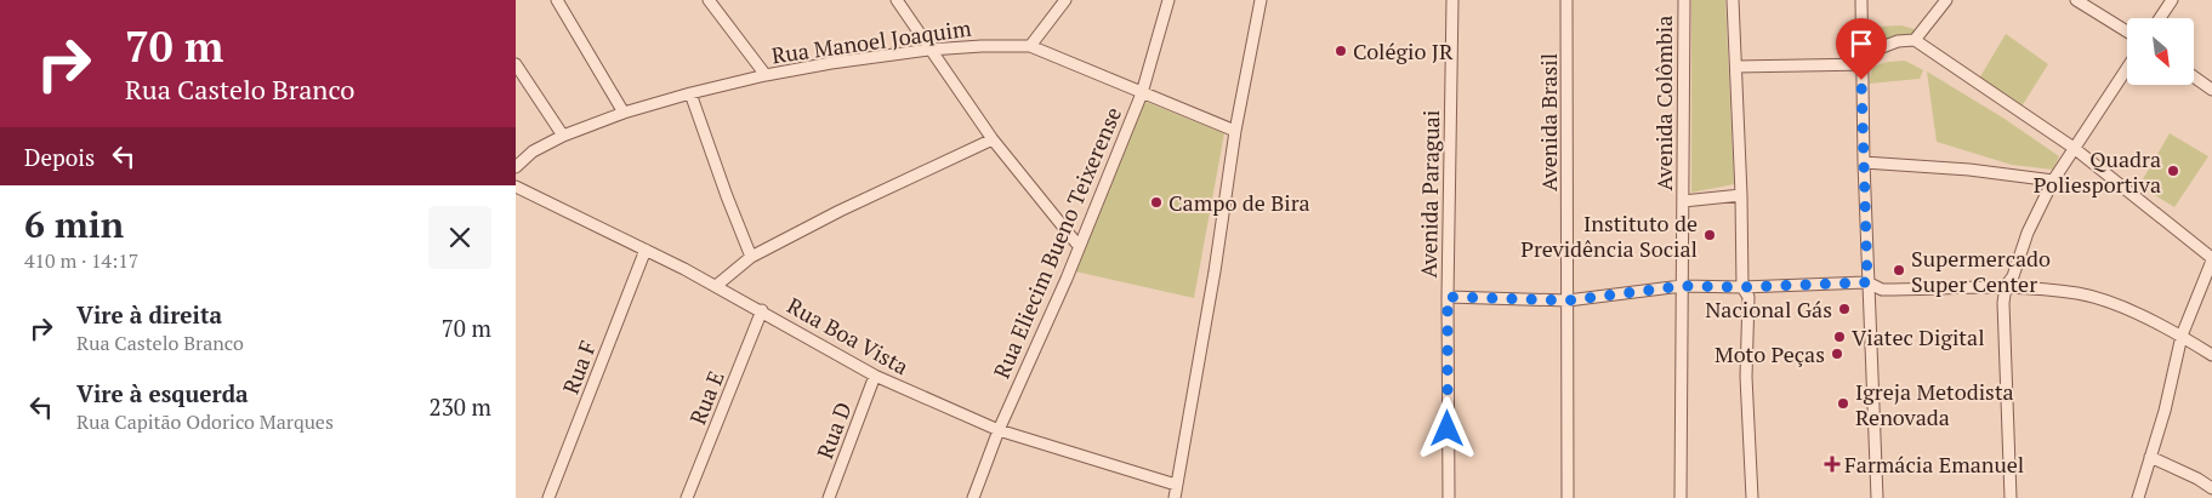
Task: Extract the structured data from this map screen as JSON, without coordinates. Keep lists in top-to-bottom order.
{
  "streets": {
    "street": [
      "Rua Manoel Joaquim",
      "Avenida Colômbia",
      "Avenida Brasil",
      "Avenida Paraguai",
      "Rua Eliecim Bueno Teixerense",
      "Rua Boa Vista",
      "Rua F",
      "Rua E",
      "Rua D"
    ]
  },
  "crossings": [
    ["Rua Manoel Joaquim", "Rua Eliecim Bueno Teixerense"],
    ["Rua Eliecim Bueno Teixerense", "Rua Boa Vista"],
    ["Rua Boa Vista", "Rua F"],
    ["Rua Boa Vista", "Rua E"],
    ["Rua Boa Vista", "Rua D"]
  ],
  "places": {
    "other": [
      "Colégio JR",
      "Quadra Poliesportiva",
      "Campo de Bira",
      "Instituto de Previdência Social",
      "Supermercado Super Center",
      "Nacional Gás",
      "Viatec Digital",
      "Moto Peças",
      "Igreja Metodista Renovada"
    ],
    "health": ["Farmácia Emanuel"]
  },
  "north": "bottom right",
  "page": {
    "turn": ["70 m", "Rua Castelo Branco"],
    "then": "Depois",
    "heading": ["6 min", "410 m · 14:17"],
    "list": [
      {
        "name": "Vire à direita",
        "note": "Rua Castelo Branco",
        "value": "70 m"
      },
      {
        "name": "Vire à esquerda",
        "note": "Rua Capitão Odorico Marques",
        "value": "230 m"
      }
    ]
  }
}
